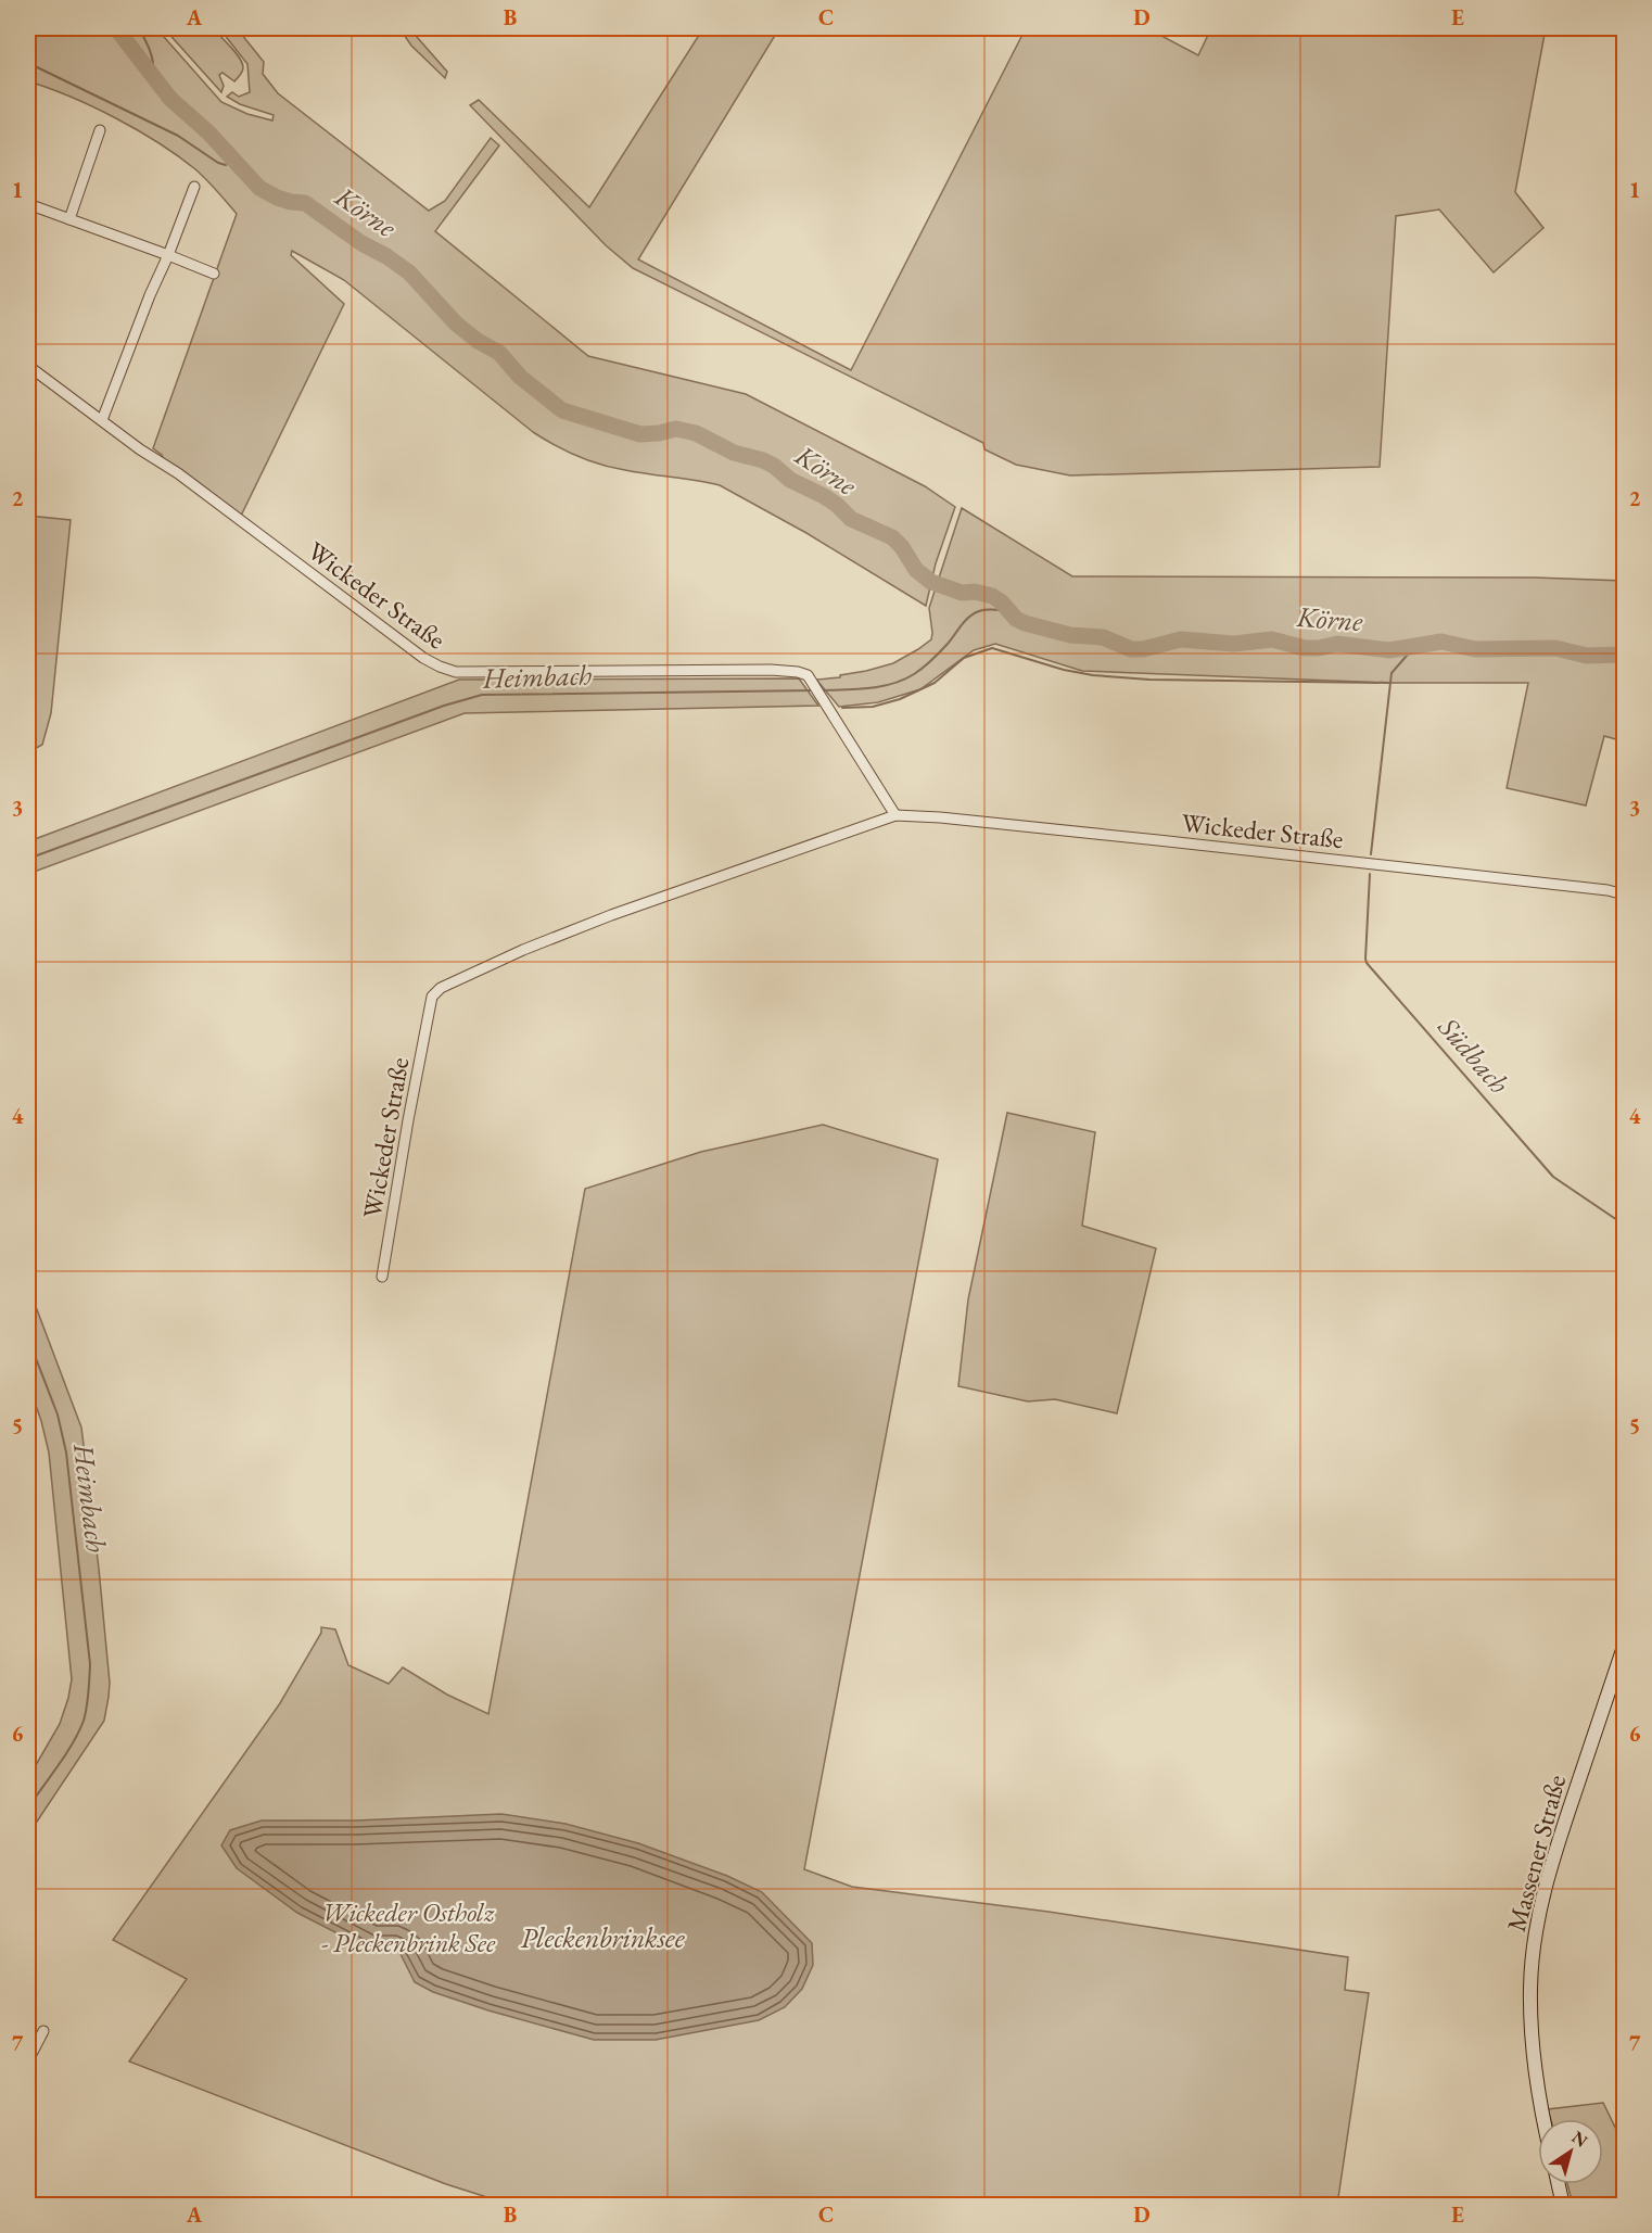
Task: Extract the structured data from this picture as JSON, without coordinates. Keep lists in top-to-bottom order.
{
  "streets": {
    "main road": ["Massener Straße"],
    "street": ["Wickeder Straße"]
  },
  "water": [
    "Körne",
    "Heimbach",
    "Südbach",
    "Pleckenbrinksee"
  ],
  "parks": ["Wickeder Ostholz - Pleckenbrink See"],
  "north": "top right",
  "grid": {
    "columns": [
      "A",
      "B",
      "C",
      "D",
      "E"
    ],
    "rows": [
      "1",
      "2",
      "3",
      "4",
      "5",
      "6",
      "7"
    ]
  }
}
